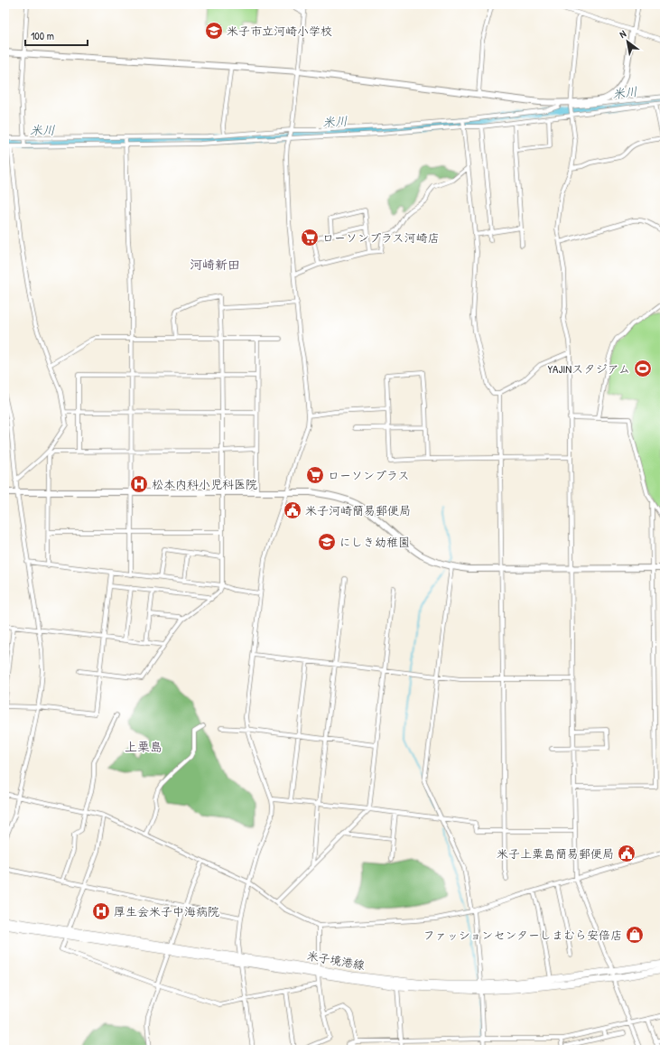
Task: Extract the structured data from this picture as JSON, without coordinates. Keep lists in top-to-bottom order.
{
  "streets": {
    "main road": ["米子境港線"]
  },
  "districts": ["河崎新田", "上栗島"],
  "water": ["米川"],
  "places": {
    "school or university": ["米子市立河崎小学校", "にしき幼稚園"],
    "supermarket": ["ローソンプラス河崎店", "ローソンプラス"],
    "sports": ["YAJINスタジアム"],
    "hospital": ["松本内科小児科医院", "厚生会米子中海病院"],
    "public building": ["米子河崎簡易郵便局", "米子上粟島簡易郵便局"],
    "shop": ["ファッションセンターしまむら安倍店"]
  },
  "scale_bar": "100 m",
  "north": "top left"
}
